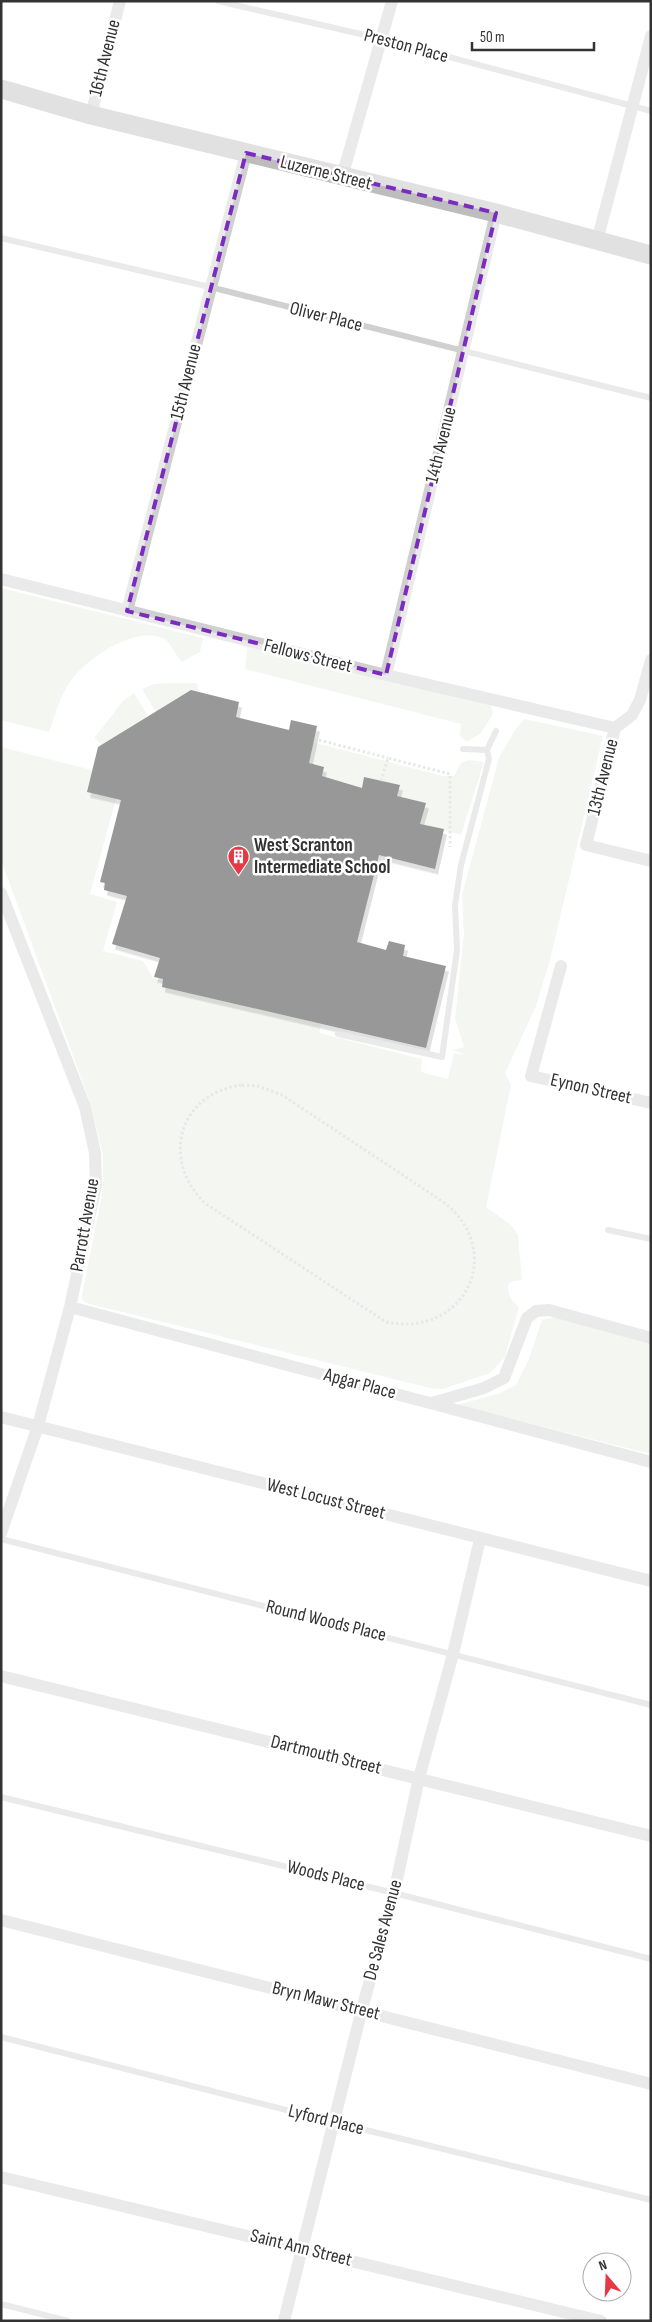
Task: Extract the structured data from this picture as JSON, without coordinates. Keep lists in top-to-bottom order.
{
  "streets": {
    "street": [
      "16th Avenue",
      "Luzerne Street",
      "15th Avenue",
      "14th Avenue",
      "Fellows Street",
      "13th Avenue",
      "Eynon Street",
      "Parrott Avenue",
      "Apgar Place",
      "West Locust Street",
      "Dartmouth Street",
      "De Sales Avenue",
      "Bryn Mawr Street",
      "Saint Ann Street"
    ],
    "lane": [
      "Preston Place",
      "Oliver Place",
      "Round Woods Place",
      "Woods Place",
      "Lyford Place"
    ]
  },
  "crossings": [
    ["16th Avenue", "Luzerne Street"],
    ["Luzerne Street", "15th Avenue"],
    ["Luzerne Street", "14th Avenue"],
    ["Oliver Place", "15th Avenue"],
    ["Oliver Place", "14th Avenue"],
    ["15th Avenue", "Fellows Street"],
    ["14th Avenue", "Fellows Street"],
    ["Fellows Street", "13th Avenue"],
    ["Parrott Avenue", "Apgar Place"],
    ["Parrott Avenue", "West Locust Street"],
    ["West Locust Street", "De Sales Avenue"],
    ["Round Woods Place", "De Sales Avenue"],
    ["Dartmouth Street", "De Sales Avenue"],
    ["Woods Place", "De Sales Avenue"],
    ["De Sales Avenue", "Bryn Mawr Street"],
    ["De Sales Avenue", "Lyford Place"],
    ["De Sales Avenue", "Saint Ann Street"]
  ],
  "places": {
    "building": ["West Scranton Intermediate School"]
  },
  "scale_bar": "50 m",
  "north": "top"
}
